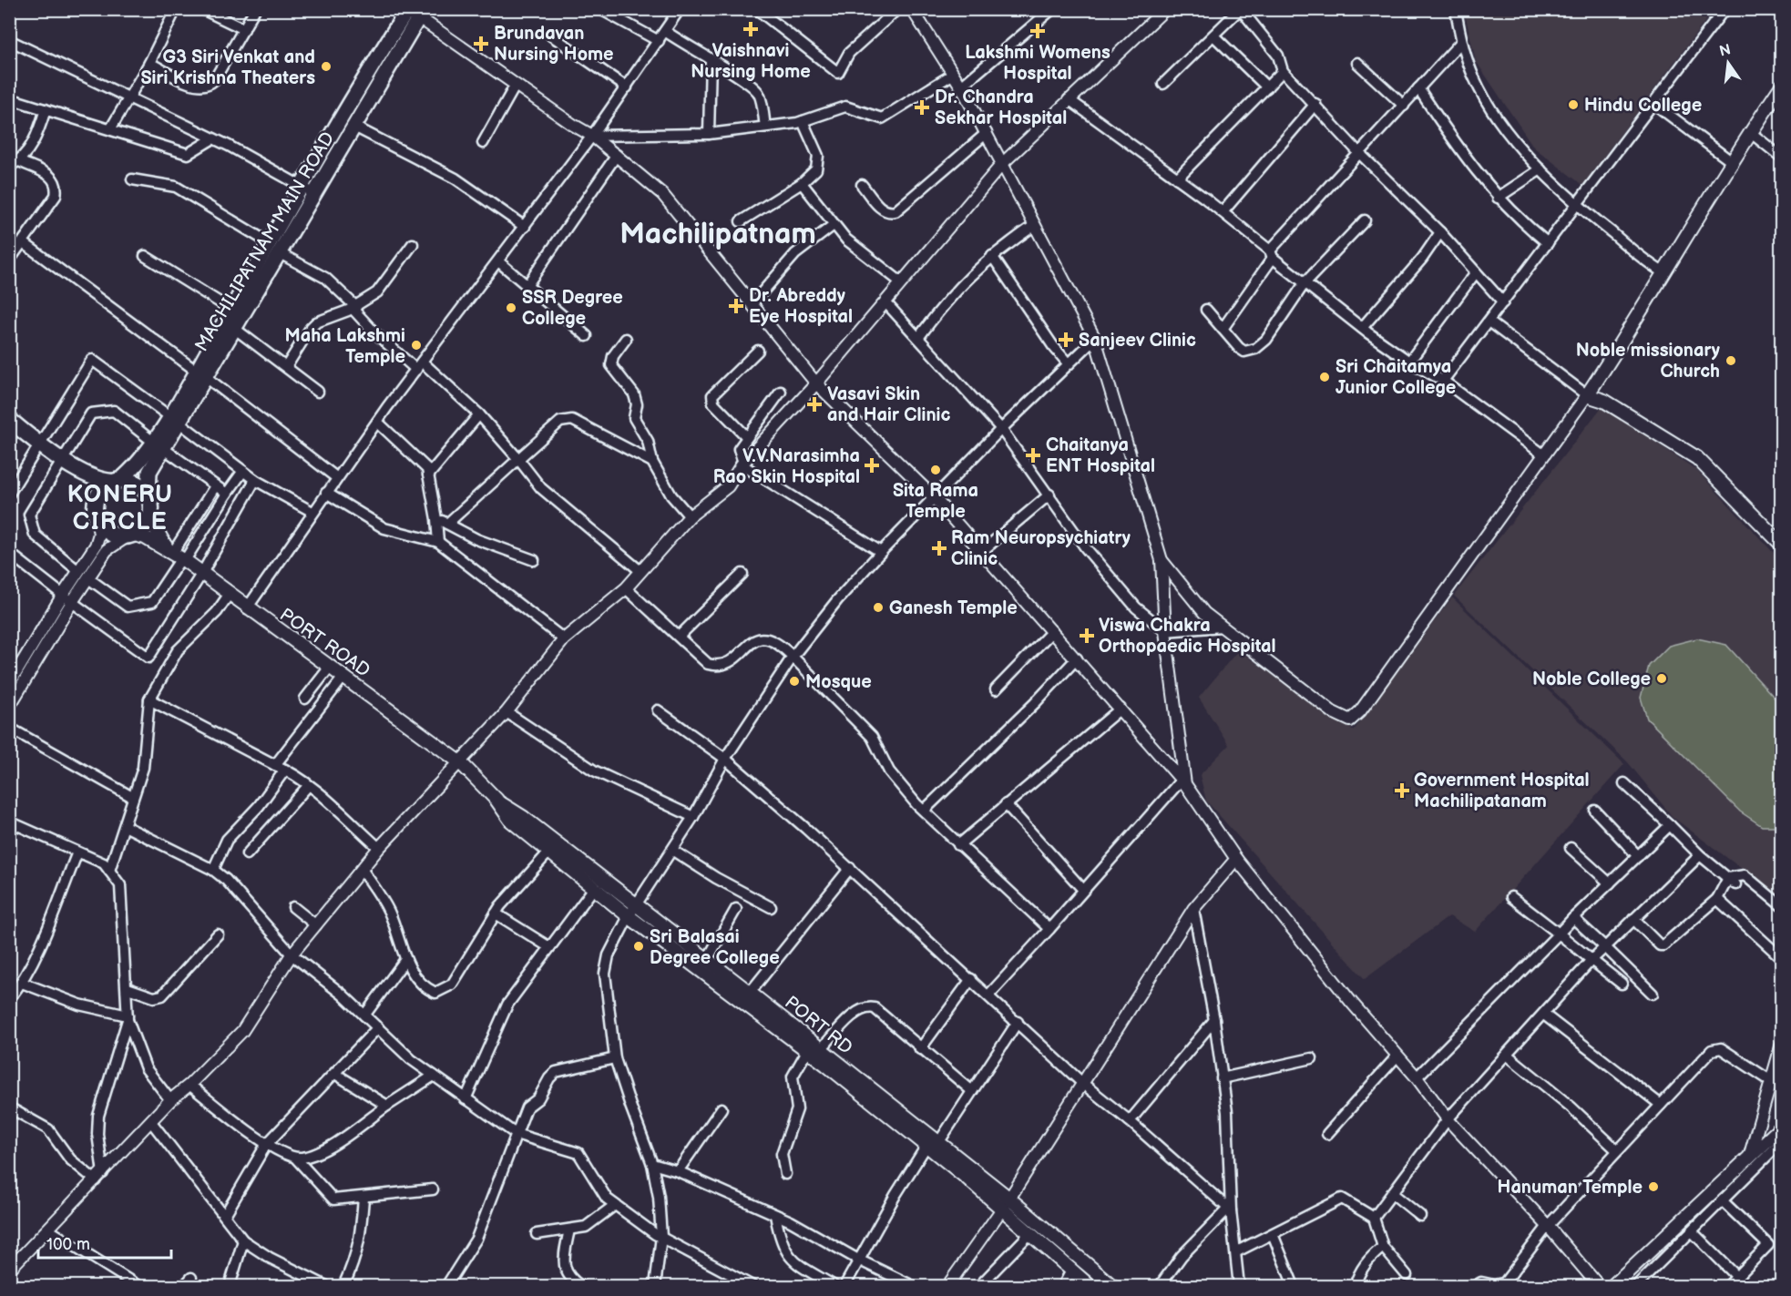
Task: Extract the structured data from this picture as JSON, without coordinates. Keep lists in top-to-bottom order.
{
  "streets": {
    "main road": ["MACHILIPATNAM MAIN ROAD", "PORT ROAD", "PORT RD"]
  },
  "crossings": [
    ["MACHILIPATNAM MAIN ROAD", "PORT ROAD"],
    ["PORT ROAD", "PORT RD"]
  ],
  "districts": ["Machilipatnam", "KONERU CIRCLE"],
  "places": {
    "health": [
      "Vaishnavi Nursing Home",
      "Lakshmi Womens Hospital",
      "Brundavan Nursing Home",
      "Dr. Chandra Sekhar Hospital",
      "Dr. Abreddy Eye Hospital",
      "Sanjeev Clinic",
      "Vasavi Skin and Hair Clinic",
      "Chaitanya ENT Hospital",
      "V.V.Narasimha Rao Skin Hospital",
      "Ram Neuropsychiatry Clinic",
      "Viswa Chakra Orthopaedic Hospital",
      "Government Hospital Machilipatanam"
    ],
    "other": [
      "G3 Siri Venkat and Siri Krishna Theaters",
      "Hindu College",
      "SSR Degree College",
      "Maha Lakshmi Temple",
      "Noble missionary Church",
      "Sri Chaitamya Junior College",
      "Sita Rama Temple",
      "Ganesh Temple",
      "Noble College",
      "Mosque",
      "Sri Balasai Degree College",
      "Hanuman Temple"
    ]
  },
  "scale_bar": "100 m",
  "north": "top"
}
